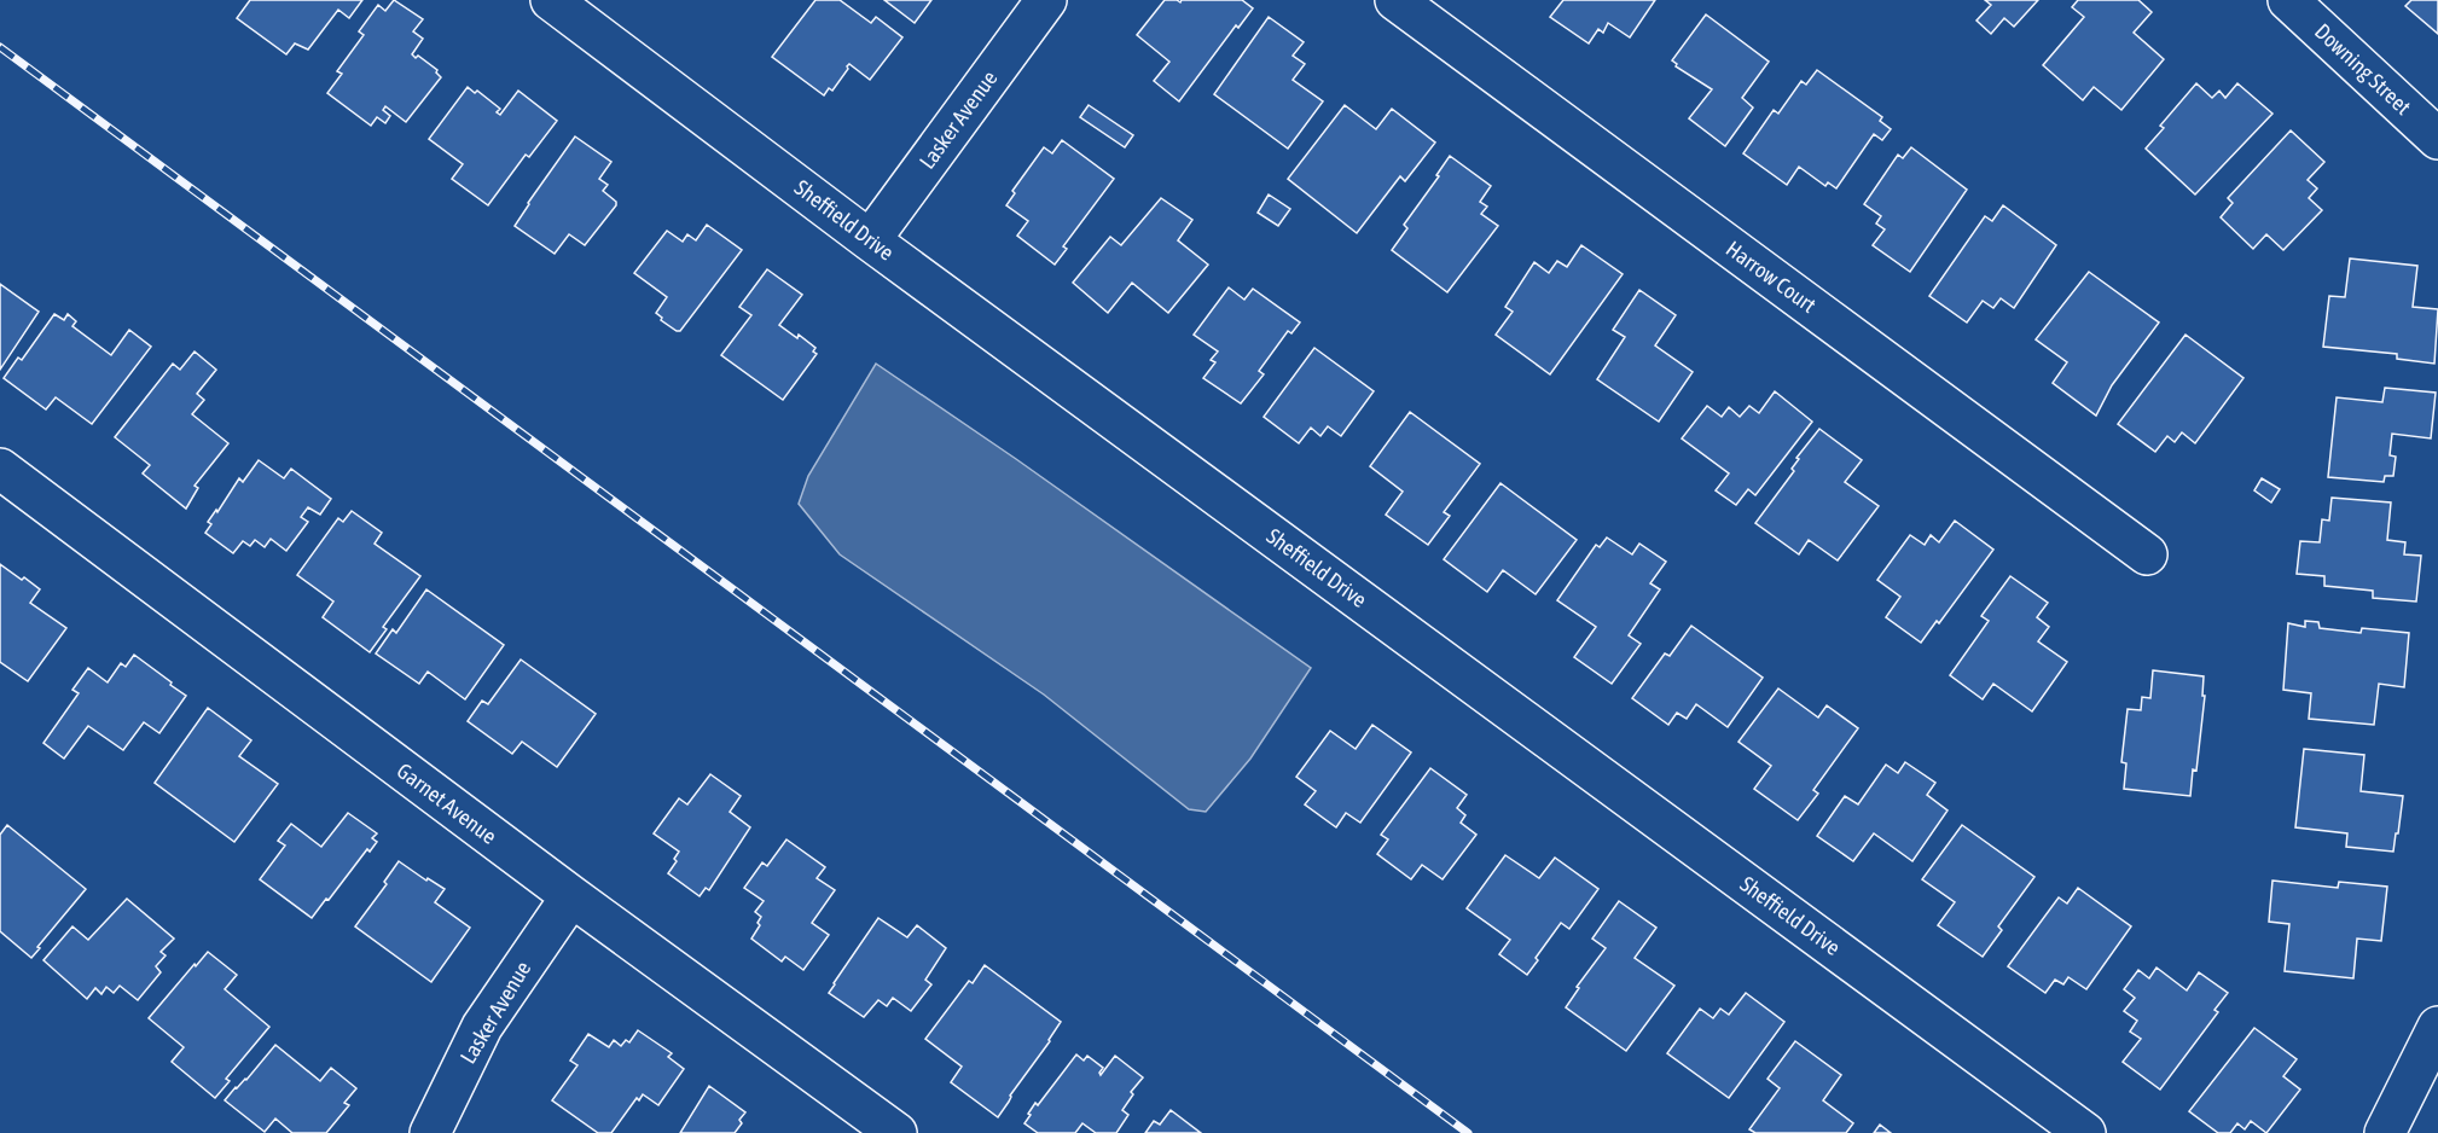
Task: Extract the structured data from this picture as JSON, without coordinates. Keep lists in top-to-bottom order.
{
  "streets": {
    "street": [
      "Downing Street",
      "Lasker Avenue",
      "Sheffield Drive",
      "Harrow Court",
      "Garnet Avenue"
    ]
  },
  "crossings": [
    ["Lasker Avenue", "Sheffield Drive"],
    ["Lasker Avenue", "Garnet Avenue"]
  ]
}
